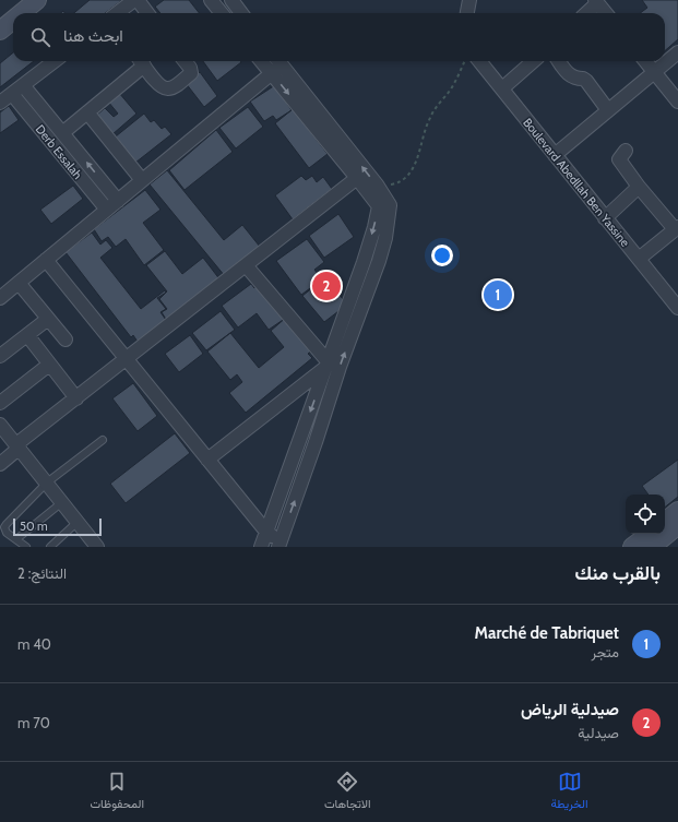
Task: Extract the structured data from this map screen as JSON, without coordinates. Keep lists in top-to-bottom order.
{
  "streets": {
    "street": ["Derb Essalah", "Boulevard Abedllah Ben Yassine"]
  },
  "scale_bar": "50 m",
  "page": {
    "search": "ابحث هنا",
    "pins": ["2", "1"],
    "scale": "50 m",
    "heading": ["بالقرب منك", "النتائج: 2"],
    "list": [
      {
        "mark": "1",
        "name": "Marché de Tabriquet",
        "note": "متجر",
        "value": "40 m"
      },
      {
        "mark": "2",
        "name": "صيدلية الرياض",
        "note": "صيدلية",
        "value": "70 m"
      }
    ],
    "nav": ["الخريطة", "الاتجاهات", "المحفوظات"]
  }
}
